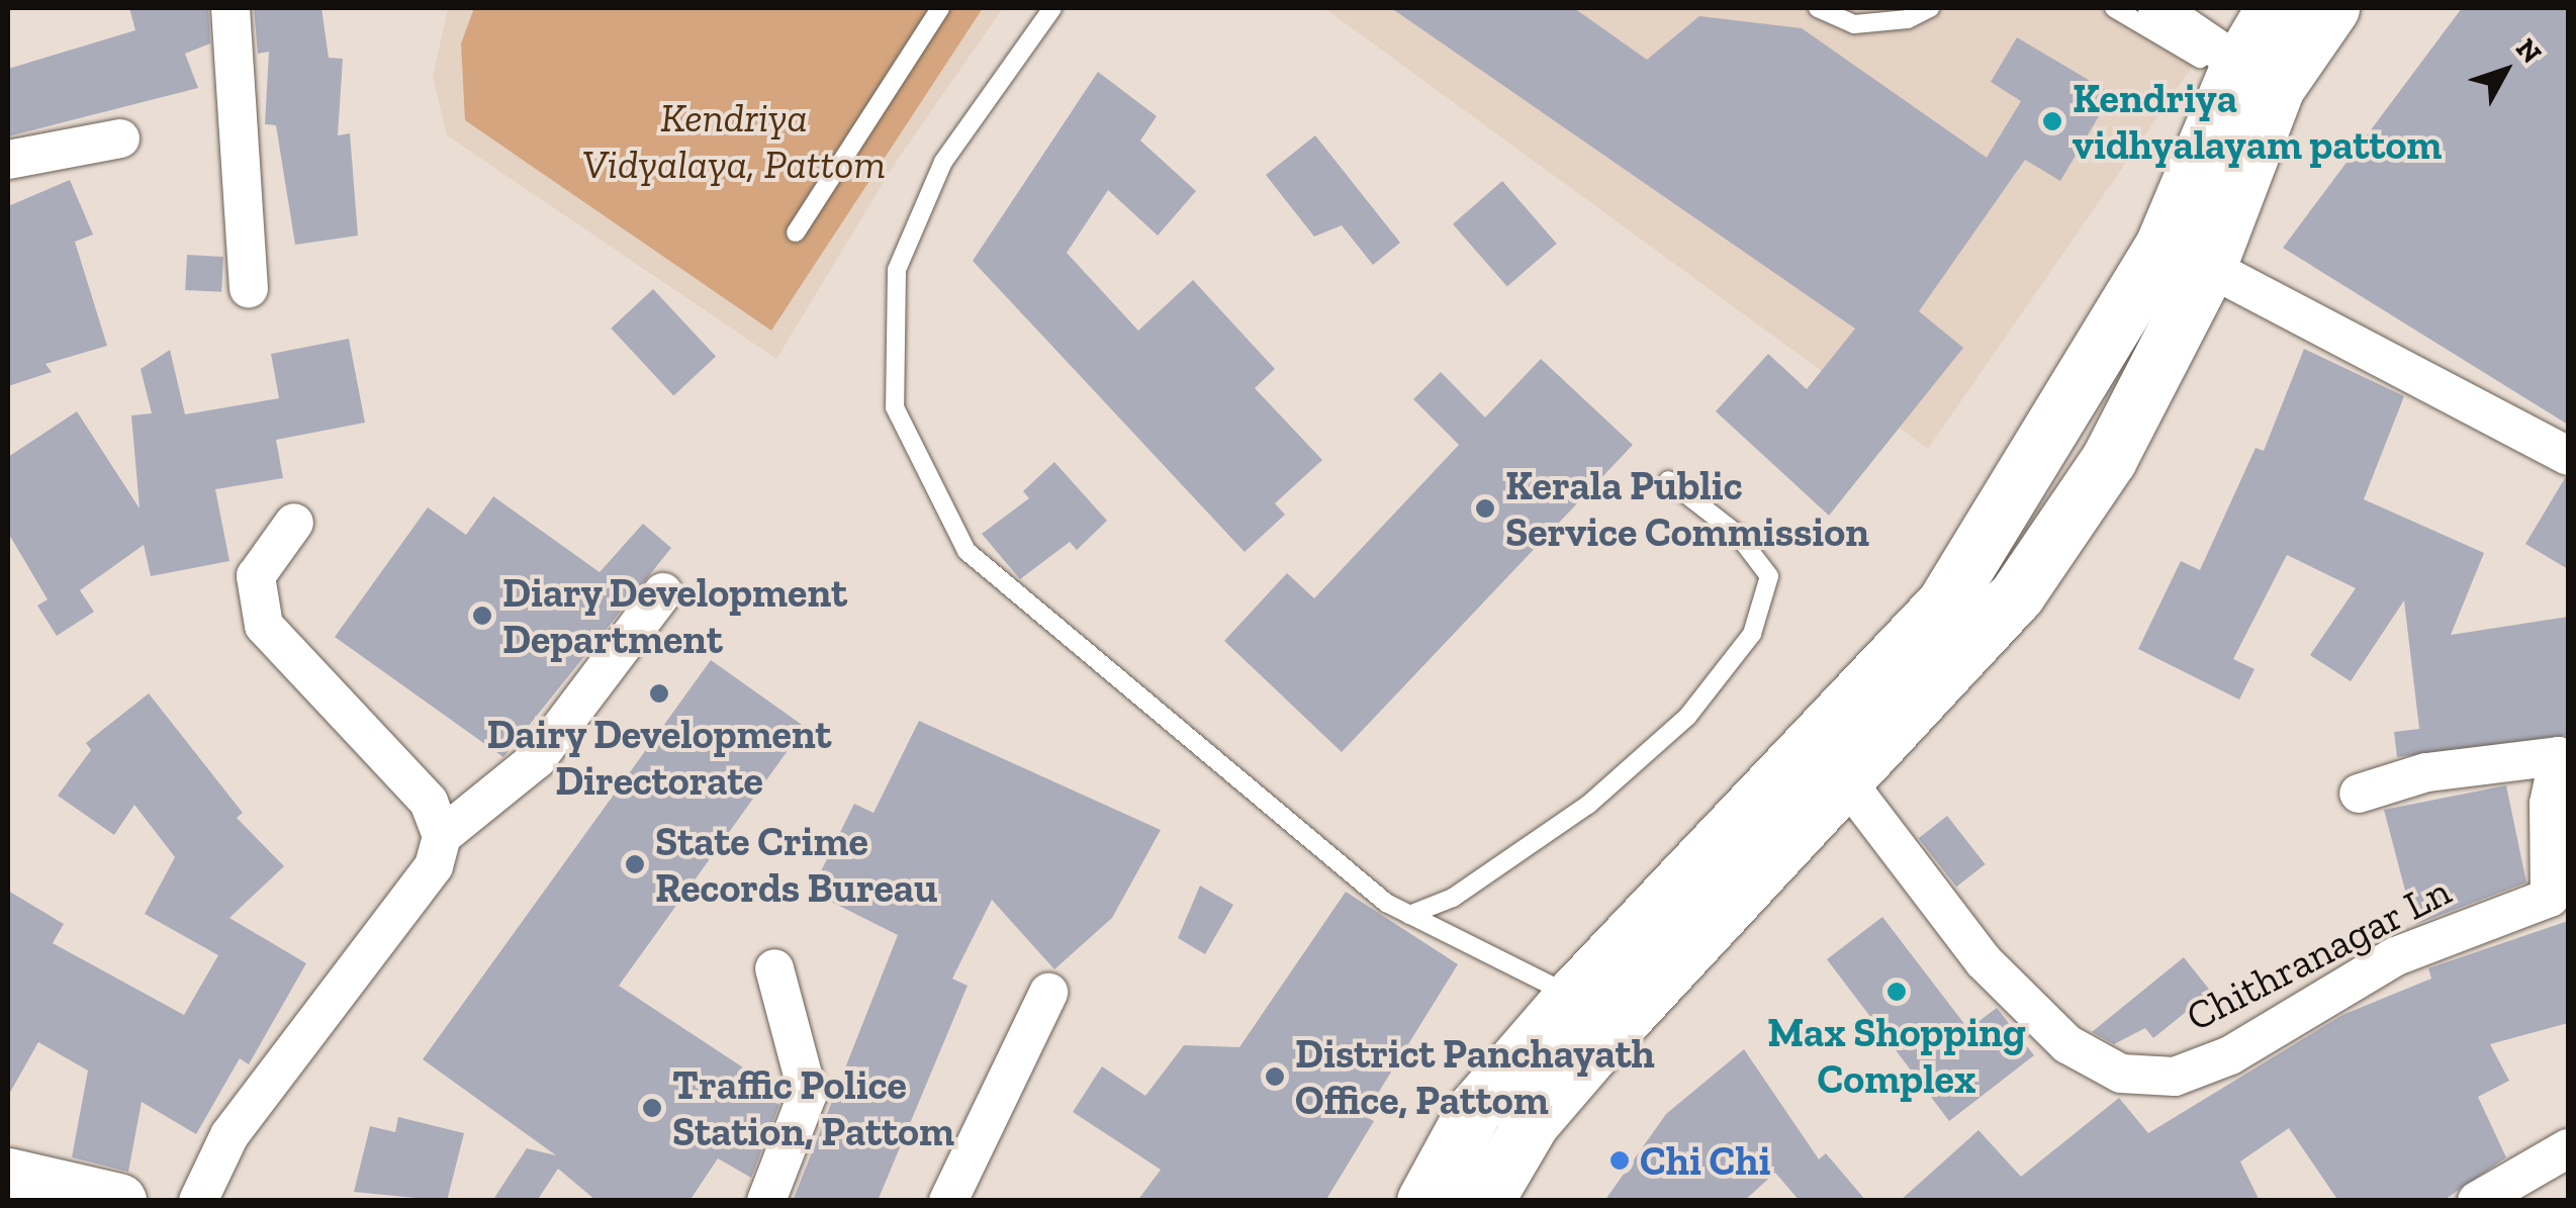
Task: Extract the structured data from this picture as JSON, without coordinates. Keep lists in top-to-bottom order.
{
  "streets": {
    "street": ["Chithranagar Ln"]
  },
  "parks": ["Kendriya Vidyalaya, Pattom"],
  "places": [
    "Kendriya vidhyalayam pattom",
    "Kerala Public Service Commission",
    "Diary Development Department",
    "Dairy Development Directorate",
    "State Crime Records Bureau",
    "Max Shopping Complex",
    "District Panchayath Office, Pattom",
    "Traffic Police Station, Pattom",
    "Chi Chi"
  ],
  "north": "top right"
}
